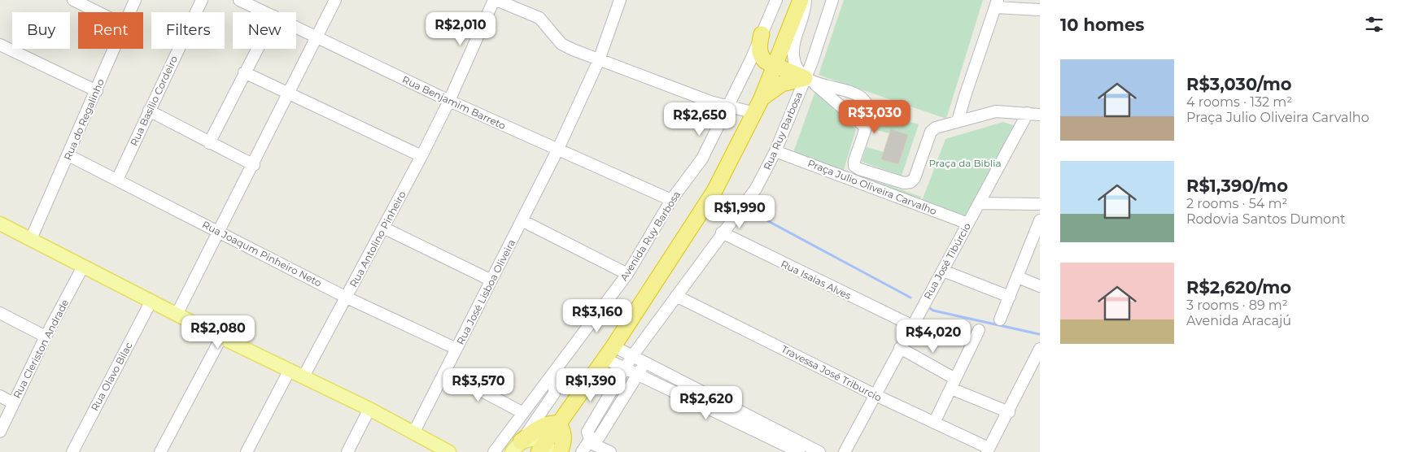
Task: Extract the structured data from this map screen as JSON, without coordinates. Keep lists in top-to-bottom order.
{
  "streets": {
    "street": [
      "Rua Basílio Cordeiro",
      "Rua Benjamim Barreto",
      "Rua do Regalinho",
      "Rua Ruy Barbosa",
      "Praça Julio Oliveira Carvalho",
      "Avenida Ruy Barbosa",
      "Rua Antolino Pinheiro",
      "Rua Joaqum Pinheiro Neto",
      "Rua José Tibúrcio",
      "Rua Isaias Alves",
      "Rua José Lisboa Oliveira",
      "Rua Cleriston Andrade",
      "Travessa José Triburcio",
      "Rua Olavo Bilac"
    ]
  },
  "crossings": [
    ["Rua Basílio Cordeiro", "Rua Joaqum Pinheiro Neto"],
    ["Rua Benjamim Barreto", "Avenida Ruy Barbosa"],
    ["Rua Benjamim Barreto", "Rua Antolino Pinheiro"],
    ["Rua Benjamim Barreto", "Rua José Lisboa Oliveira"],
    ["Rua do Regalinho", "Rua Joaqum Pinheiro Neto"],
    ["Rua Ruy Barbosa", "Praça Julio Oliveira Carvalho"],
    ["Rua Ruy Barbosa", "Rua Isaias Alves"],
    ["Rua Ruy Barbosa", "Travessa José Triburcio"],
    ["Praça Julio Oliveira Carvalho", "Rua José Tibúrcio"],
    ["Rua Antolino Pinheiro", "Rua Joaqum Pinheiro Neto"],
    ["Rua Joaqum Pinheiro Neto", "Rua José Lisboa Oliveira"],
    ["Rua José Tibúrcio", "Rua Isaias Alves"],
    ["Rua José Tibúrcio", "Travessa José Triburcio"]
  ],
  "parks": ["Praça da Biblia"],
  "page": {
    "heading": "10 homes",
    "price": [
      "R$2,010",
      "R$3,030",
      "R$2,650",
      "R$1,990",
      "R$3,160",
      "R$2,080",
      "R$4,020",
      "R$3,570",
      "R$1,390",
      "R$2,620"
    ],
    "chip": [
      "Buy",
      "Rent",
      "Filters",
      "New"
    ],
    "list": [
      {
        "name": "R$3,030/mo",
        "note": "4 rooms · 132 m² · Praça Julio Oliveira Carvalho"
      },
      {
        "name": "R$1,390/mo",
        "note": "2 rooms · 54 m² · Rodovia Santos Dumont"
      },
      {
        "name": "R$2,620/mo",
        "note": "3 rooms · 89 m² · Avenida Aracajú"
      }
    ]
  }
}
